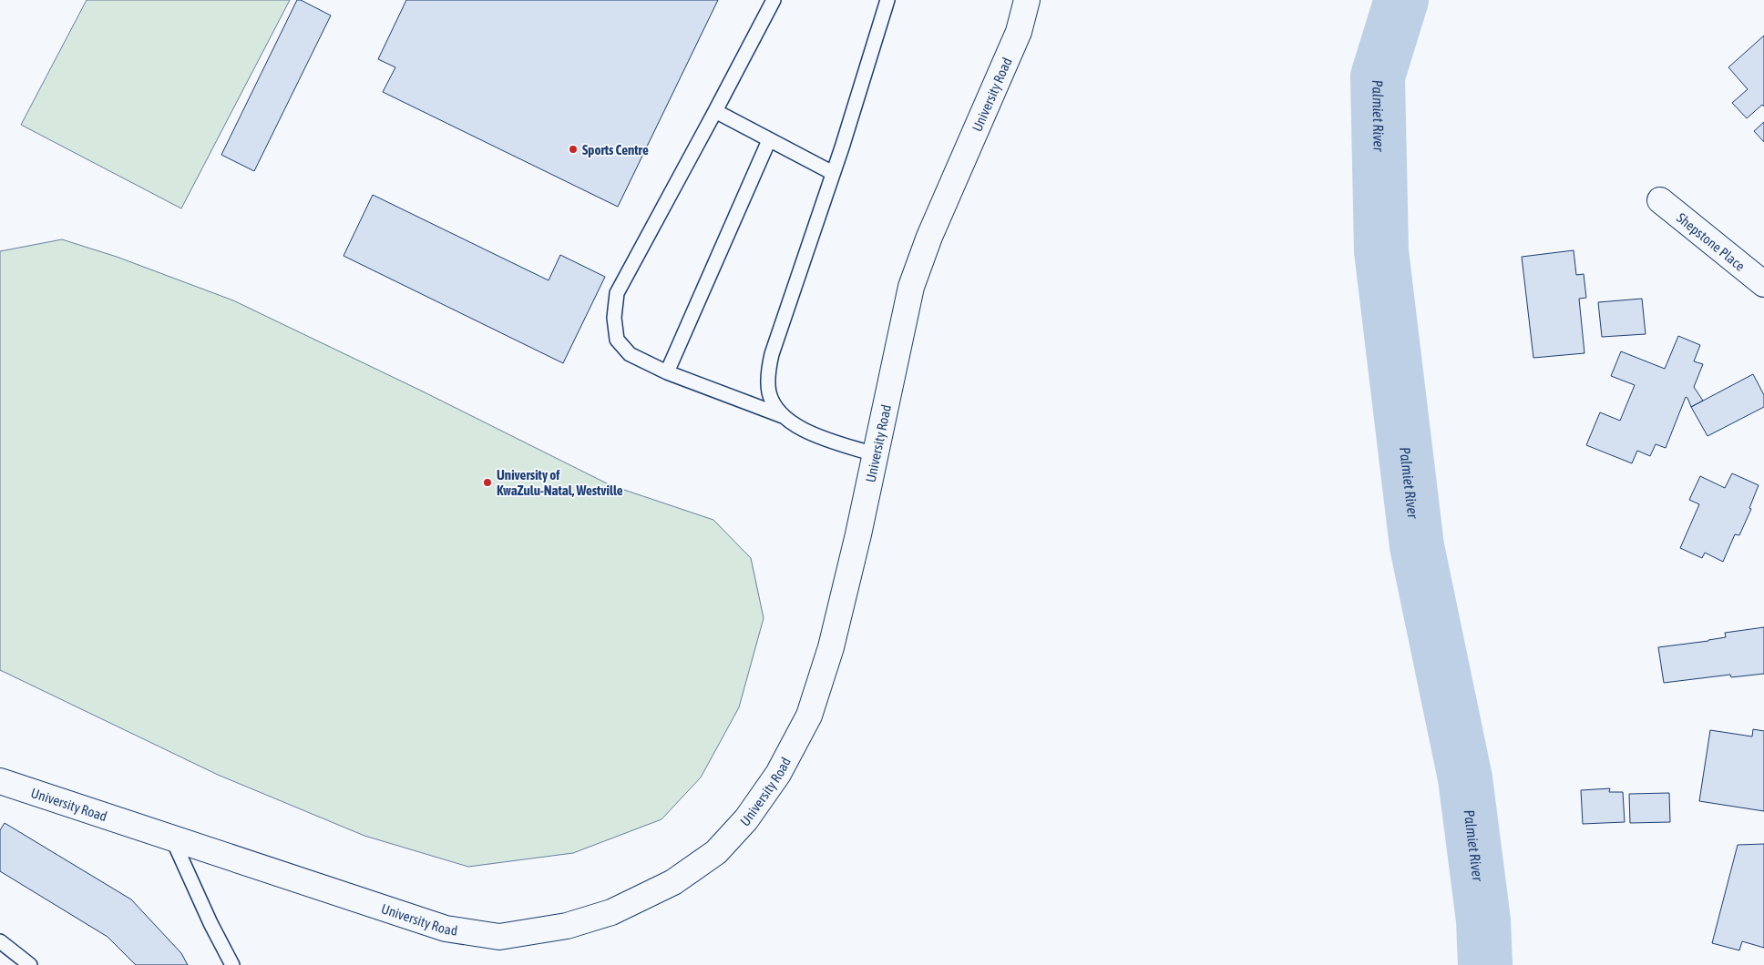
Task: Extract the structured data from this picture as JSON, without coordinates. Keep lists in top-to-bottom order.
{
  "streets": {
    "street": ["University Road", "Shepstone Place"]
  },
  "water": ["Palmiet River"],
  "places": ["Sports Centre", "University of KwaZulu-Natal, Westville"]
}
